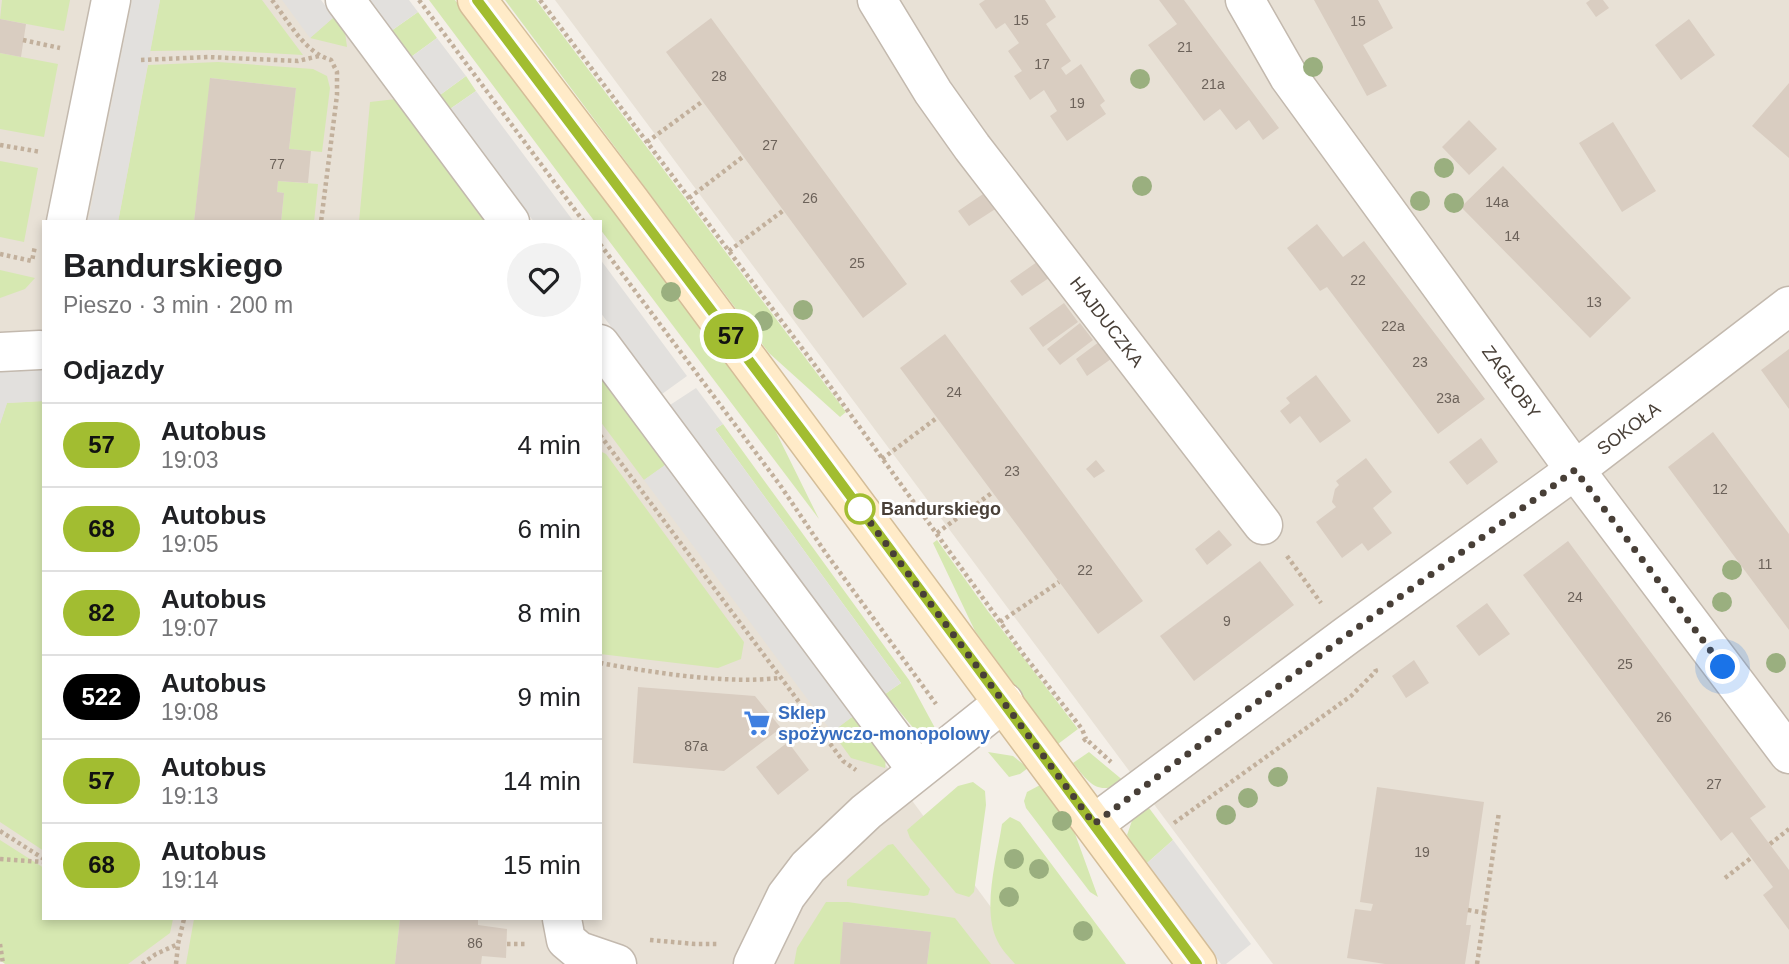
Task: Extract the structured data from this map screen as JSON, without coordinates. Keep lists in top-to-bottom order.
{
  "streets": {
    "street": ["HAJDUCZKA", "ZAGŁOBY", "SOKOŁA"]
  },
  "crossings": [
    ["ZAGŁOBY", "SOKOŁA"]
  ],
  "places": {
    "other": ["Bandurskiego"],
    "supermarket": ["Sklep spożywczo-monopolowy"]
  },
  "lines": ["bus line 57"],
  "house_numbers": [
    "15",
    "15",
    "21",
    "17",
    "28",
    "21a",
    "19",
    "27",
    "77",
    "26",
    "14a",
    "14",
    "25",
    "22",
    "13",
    "22a",
    "23",
    "24",
    "23a",
    "23",
    "12",
    "11",
    "22",
    "24",
    "9",
    "25",
    "26",
    "87a",
    "27",
    "19",
    "86"
  ],
  "page": {
    "on_map": "57",
    "heading": [
      ["Bandurskiego", "Pieszo · 3 min · 200 m"],
      "Odjazdy"
    ],
    "list": [
      {
        "mark": "57",
        "name": "Autobus",
        "note": "19:03",
        "value": "4 min"
      },
      {
        "mark": "68",
        "name": "Autobus",
        "note": "19:05",
        "value": "6 min"
      },
      {
        "mark": "82",
        "name": "Autobus",
        "note": "19:07",
        "value": "8 min"
      },
      {
        "mark": "522",
        "name": "Autobus",
        "note": "19:08",
        "value": "9 min"
      },
      {
        "mark": "57",
        "name": "Autobus",
        "note": "19:13",
        "value": "14 min"
      },
      {
        "mark": "68",
        "name": "Autobus",
        "note": "19:14",
        "value": "15 min"
      }
    ]
  }
}
